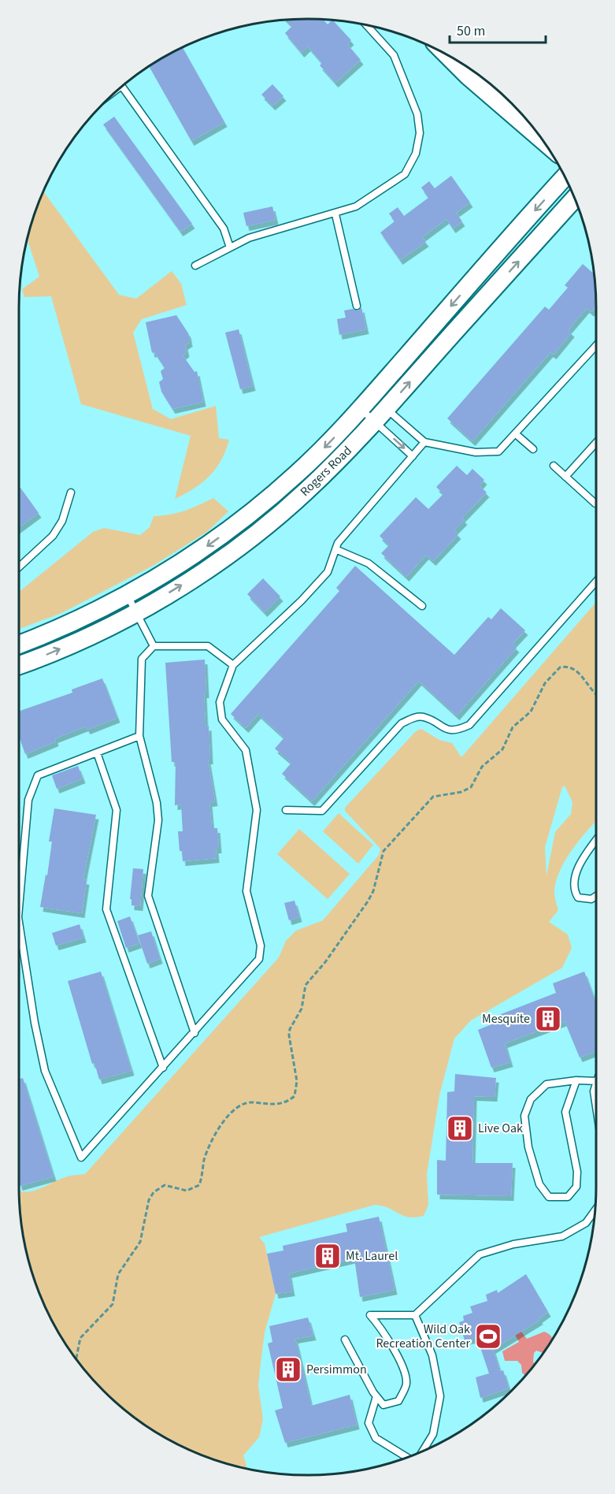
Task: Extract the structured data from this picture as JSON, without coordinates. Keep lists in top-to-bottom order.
{
  "streets": {
    "main road": ["Rogers Road"]
  },
  "places": {
    "building": [
      "Mesquite",
      "Live Oak",
      "Mt. Laurel",
      "Persimmon"
    ],
    "sports": ["Wild Oak Recreation Center"]
  },
  "scale_bar": "50 m"
}
